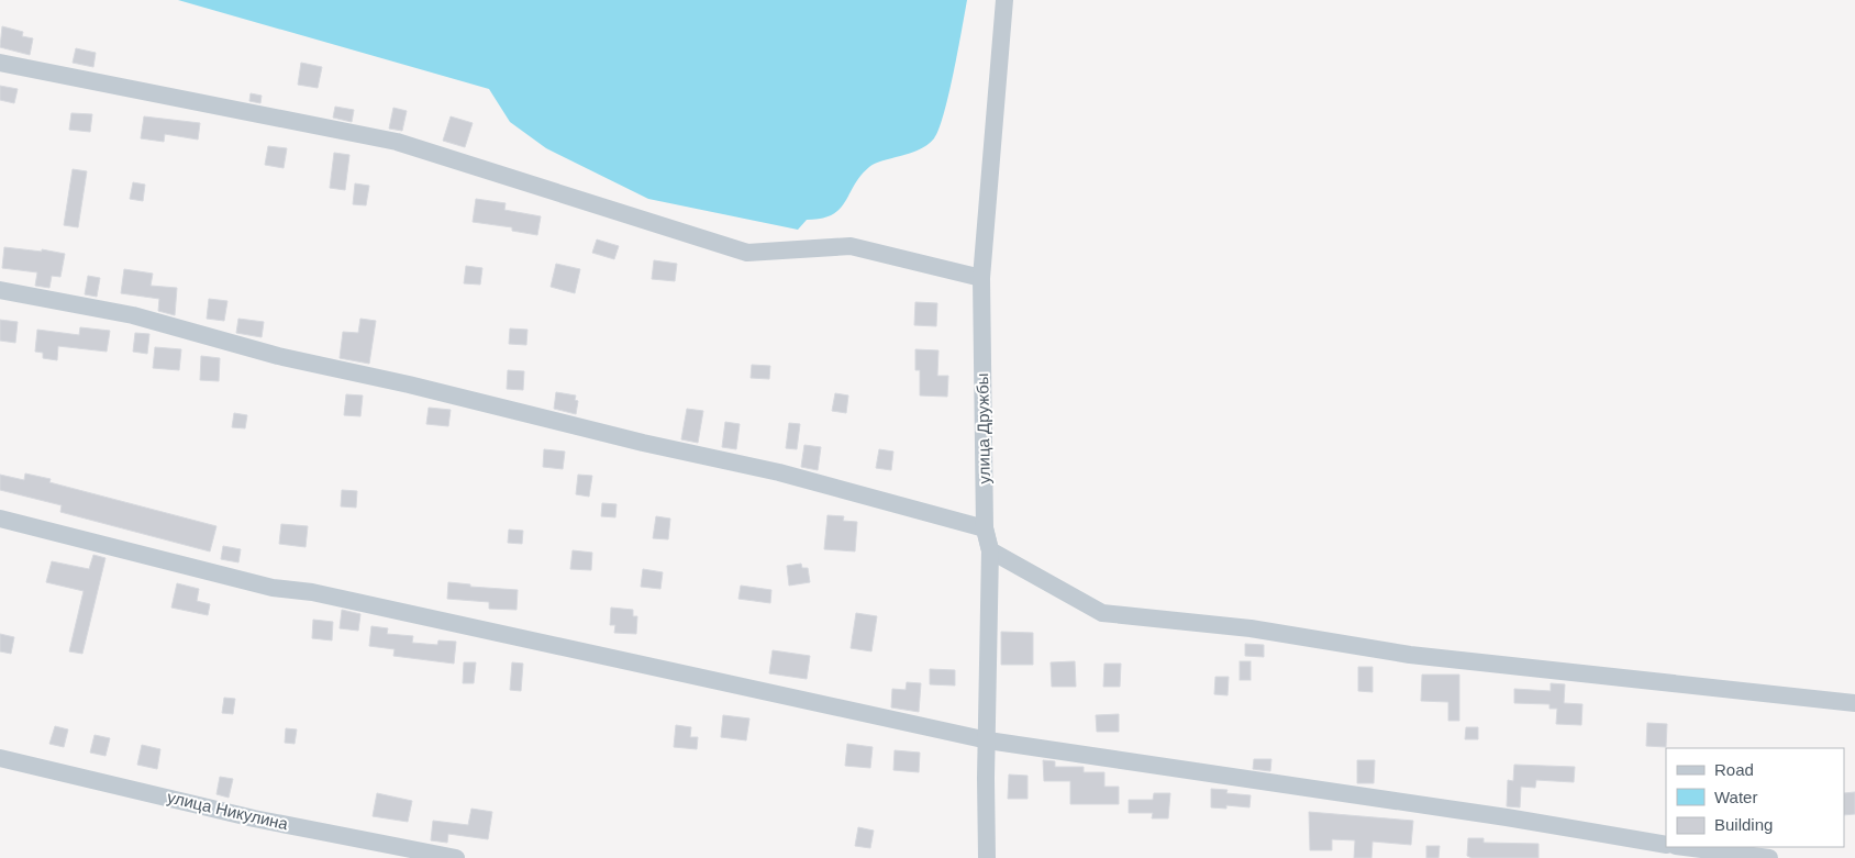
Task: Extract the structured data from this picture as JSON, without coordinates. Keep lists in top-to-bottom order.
{
  "streets": {
    "street": ["улица Дружбы", "улица Никулина"]
  },
  "legend": ["Road", "Water", "Building"]
}
